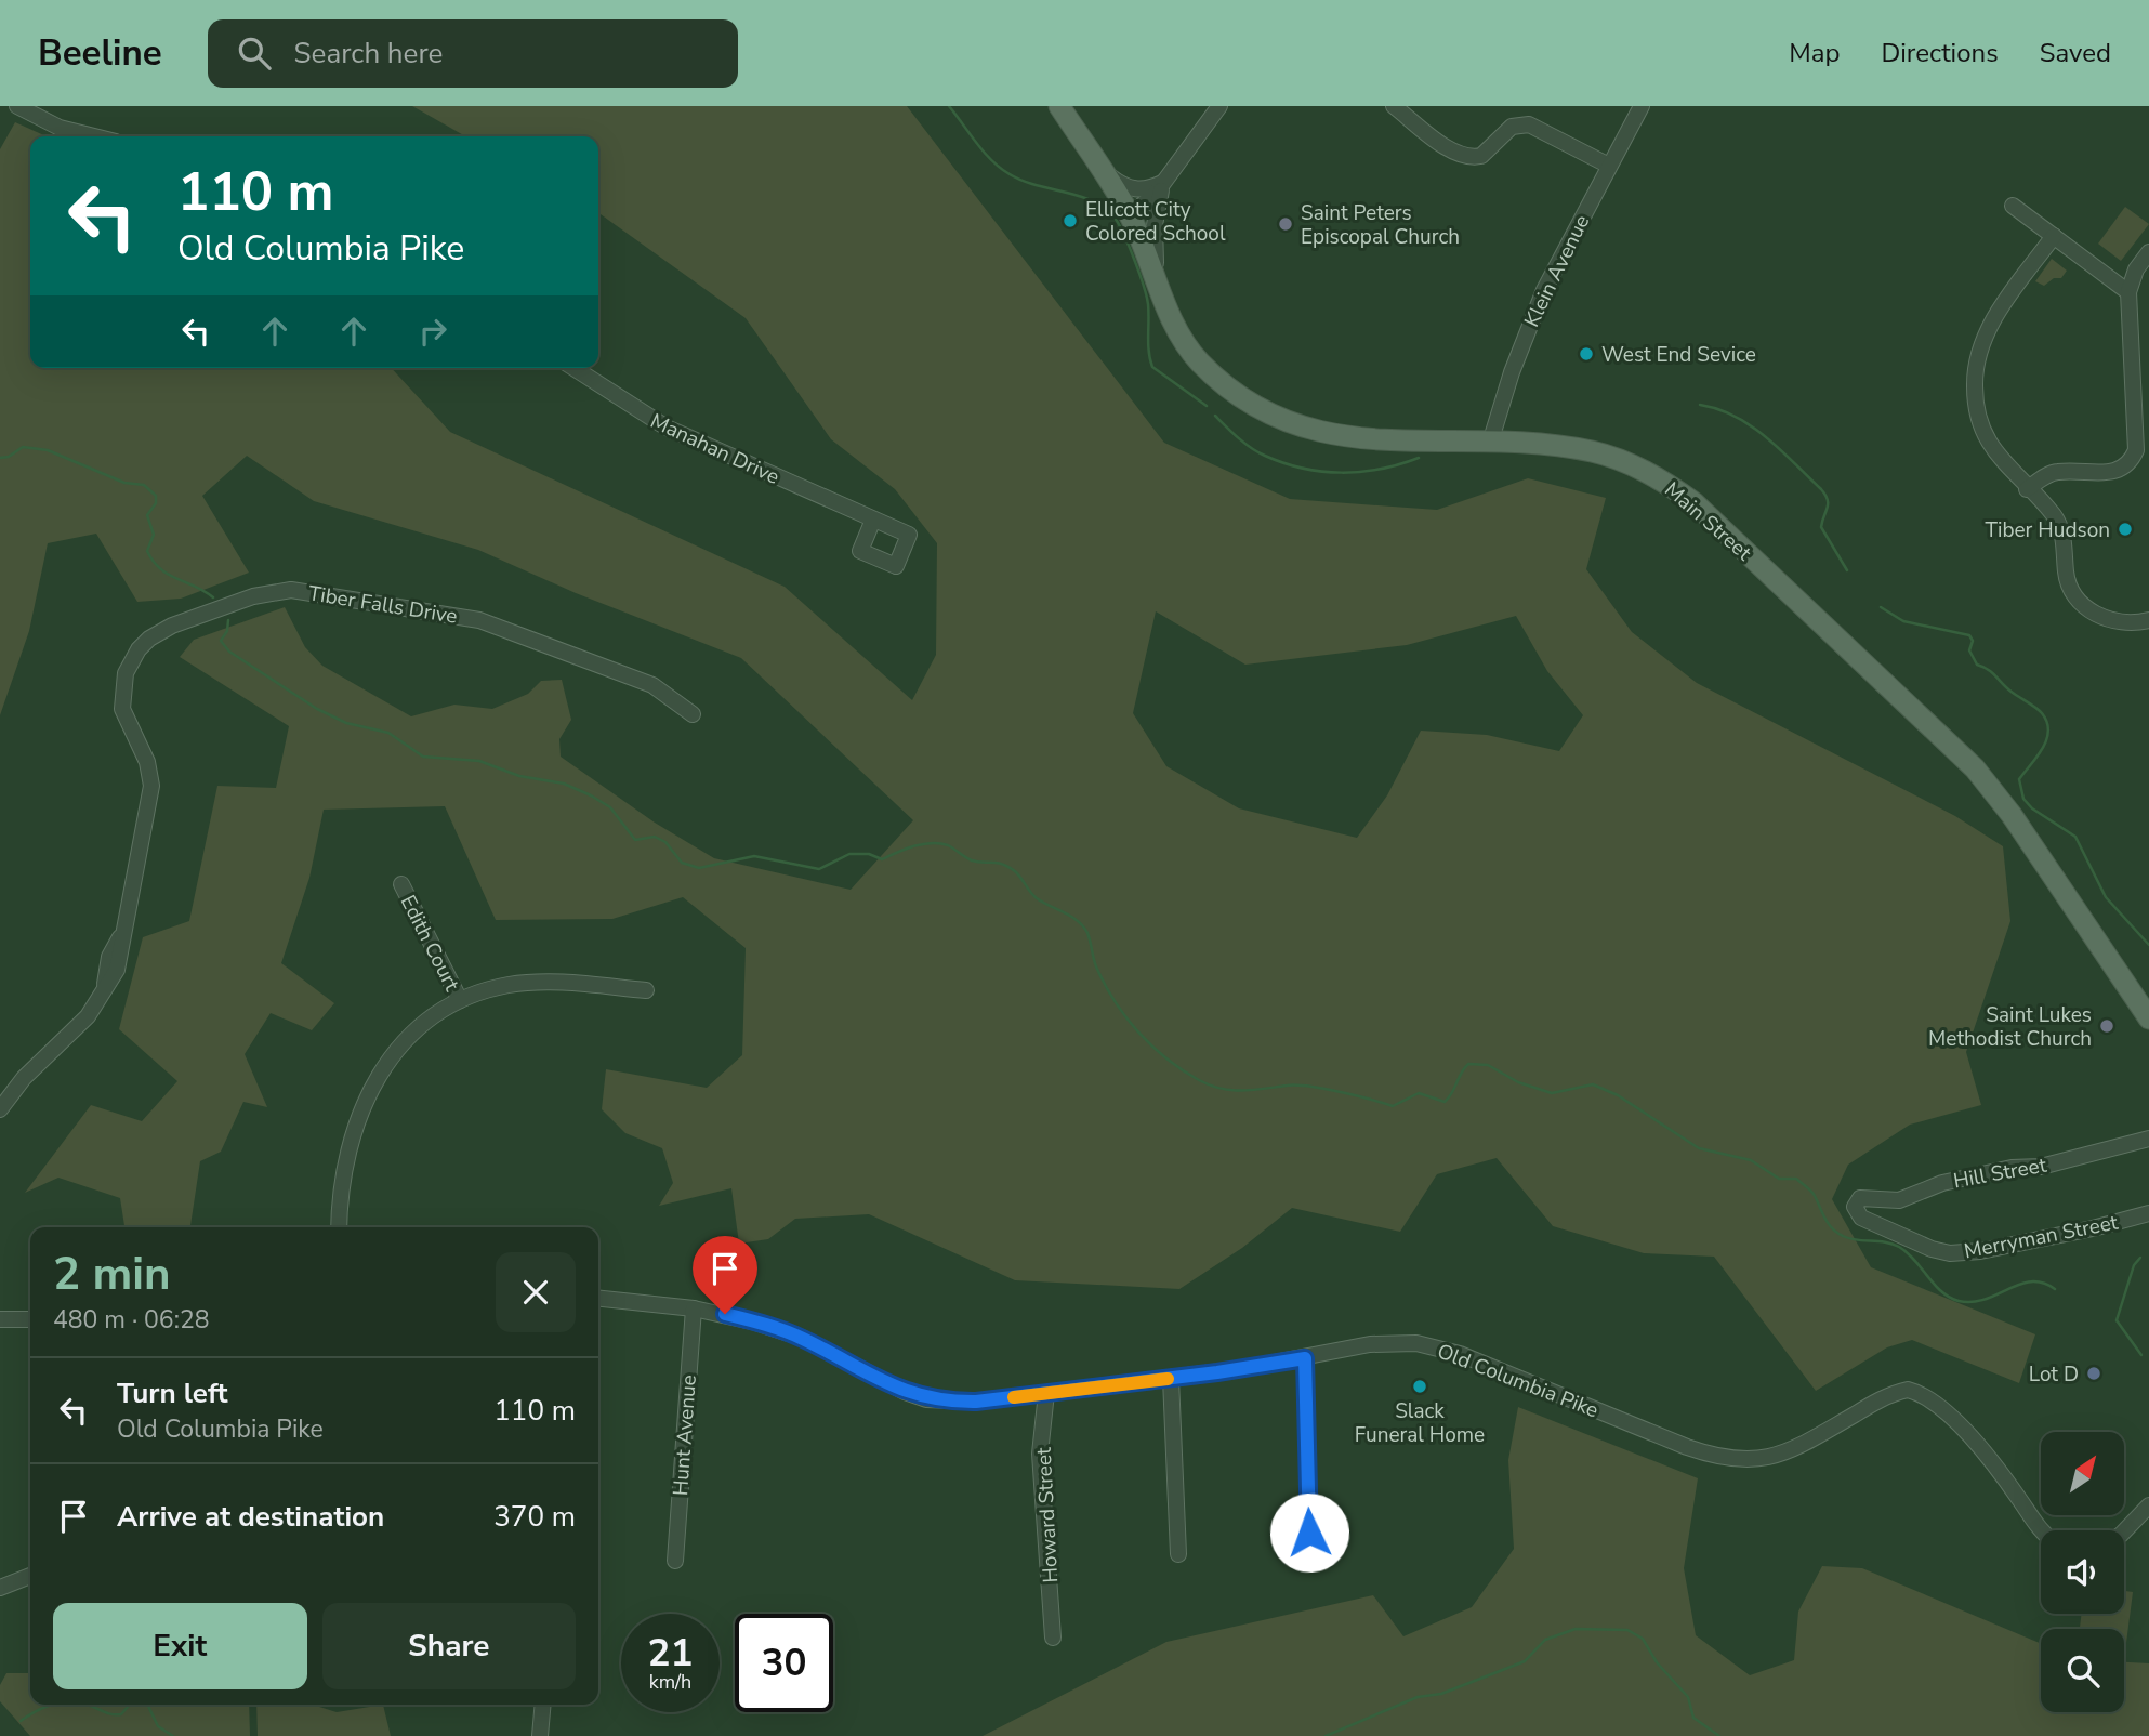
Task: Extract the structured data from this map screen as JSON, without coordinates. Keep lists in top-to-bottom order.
{
  "streets": {
    "main road": ["Main Street"],
    "street": [
      "Klein Avenue",
      "Manahan Drive",
      "Tiber Falls Drive",
      "Edith Court",
      "Hill Street",
      "Merryman Street",
      "Old Columbia Pike",
      "Hunt Avenue",
      "Howard Street"
    ]
  },
  "crossings": [
    ["Klein Avenue", "Main Street"],
    ["Hill Street", "Merryman Street"],
    ["Old Columbia Pike", "Hunt Avenue"],
    ["Old Columbia Pike", "Howard Street"]
  ],
  "places": [
    "Ellicott City Colored School",
    "Saint Peters Episcopal Church",
    "West End Sevice",
    "Tiber Hudson",
    "Saint Lukes Methodist Church",
    "Lot D",
    "Slack Funeral Home"
  ],
  "north": "top right",
  "page": {
    "header": "Beeline",
    "search": "Search here",
    "nav": ["Map", "Directions", "Saved"],
    "turn": ["110 m", "Old Columbia Pike"],
    "heading": ["2 min", "480 m · 06:28"],
    "list": [
      {
        "name": "Turn left",
        "note": "Old Columbia Pike",
        "value": "110 m"
      },
      {
        "name": "Arrive at destination",
        "value": "370 m"
      }
    ],
    "buttons": ["Exit", "Share"],
    "speed": "21 km/h",
    "limit": "30"
  }
}
